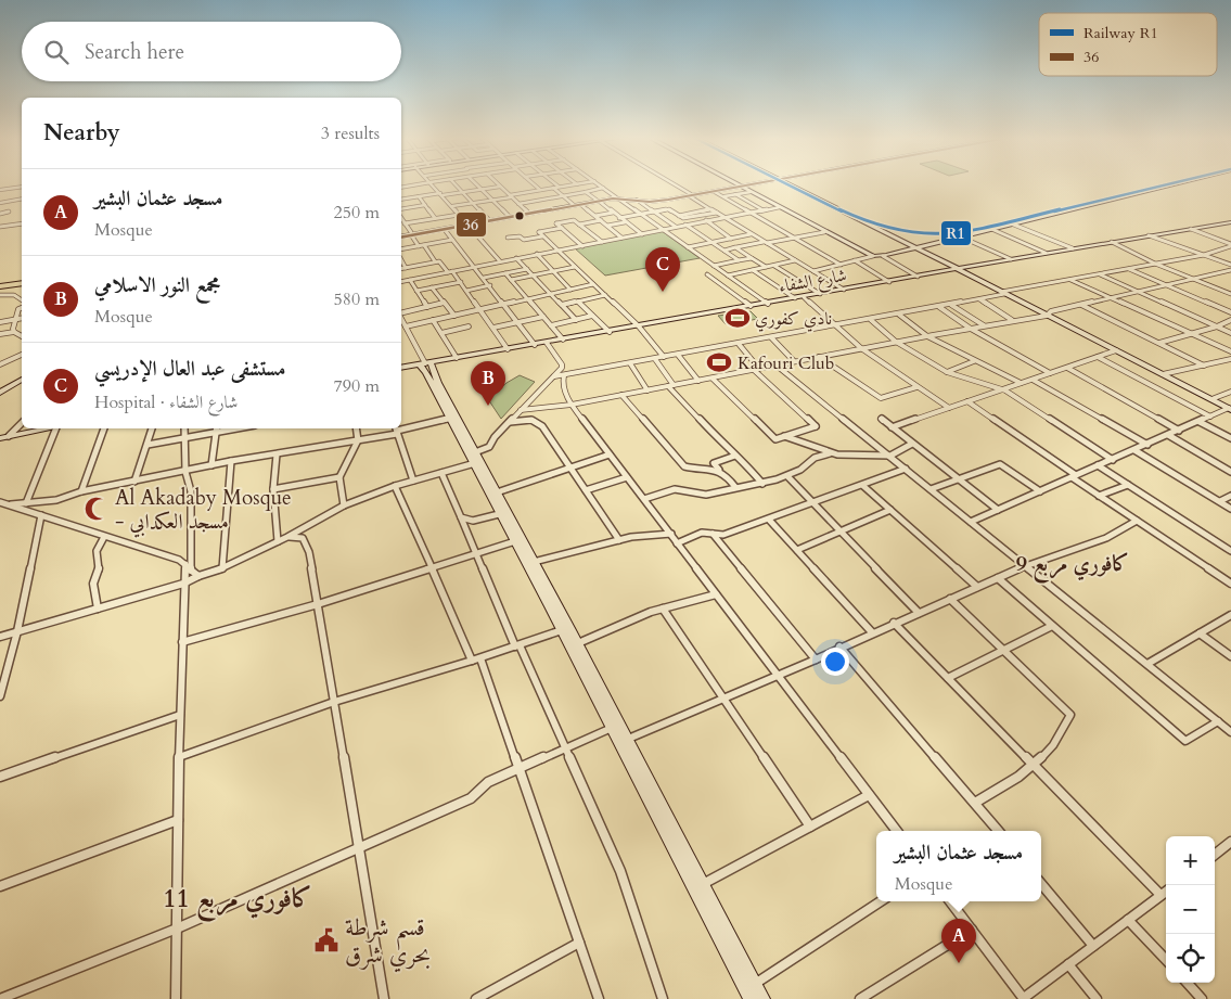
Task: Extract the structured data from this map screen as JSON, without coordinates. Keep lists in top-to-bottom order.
{
  "streets": {
    "street": ["شارع الشفاء"]
  },
  "districts": ["كافوري مربع 9", "كافوري مربع 11"],
  "places": {
    "sports": ["نادي كفوري", "Kafouri Club"],
    "mosque": ["Al Akadaby Mosque - مسجد العكدابي"],
    "public building": ["قسم شرطة بحري شرق"]
  },
  "lines": ["rail line R1", "transit line 36"],
  "legend": ["Railway R1", "36"],
  "page": {
    "search": "Search here",
    "heading": ["Nearby", "3 results"],
    "list": [
      {
        "mark": "A",
        "name": "مسجد عثمان البشير",
        "note": "Mosque",
        "value": "250 m"
      },
      {
        "mark": "B",
        "name": "مجمع النور الاسلامي",
        "note": "Mosque",
        "value": "580 m"
      },
      {
        "mark": "C",
        "name": "مستشفى عبد العال الإدريسي",
        "note": "Hospital · شارع الشفاء",
        "value": "790 m"
      }
    ],
    "pins": ["C", "B", "A"],
    "popup": ["مسجد عثمان البشير", "Mosque"],
    "map_buttons": ["+", "−"]
  }
}
